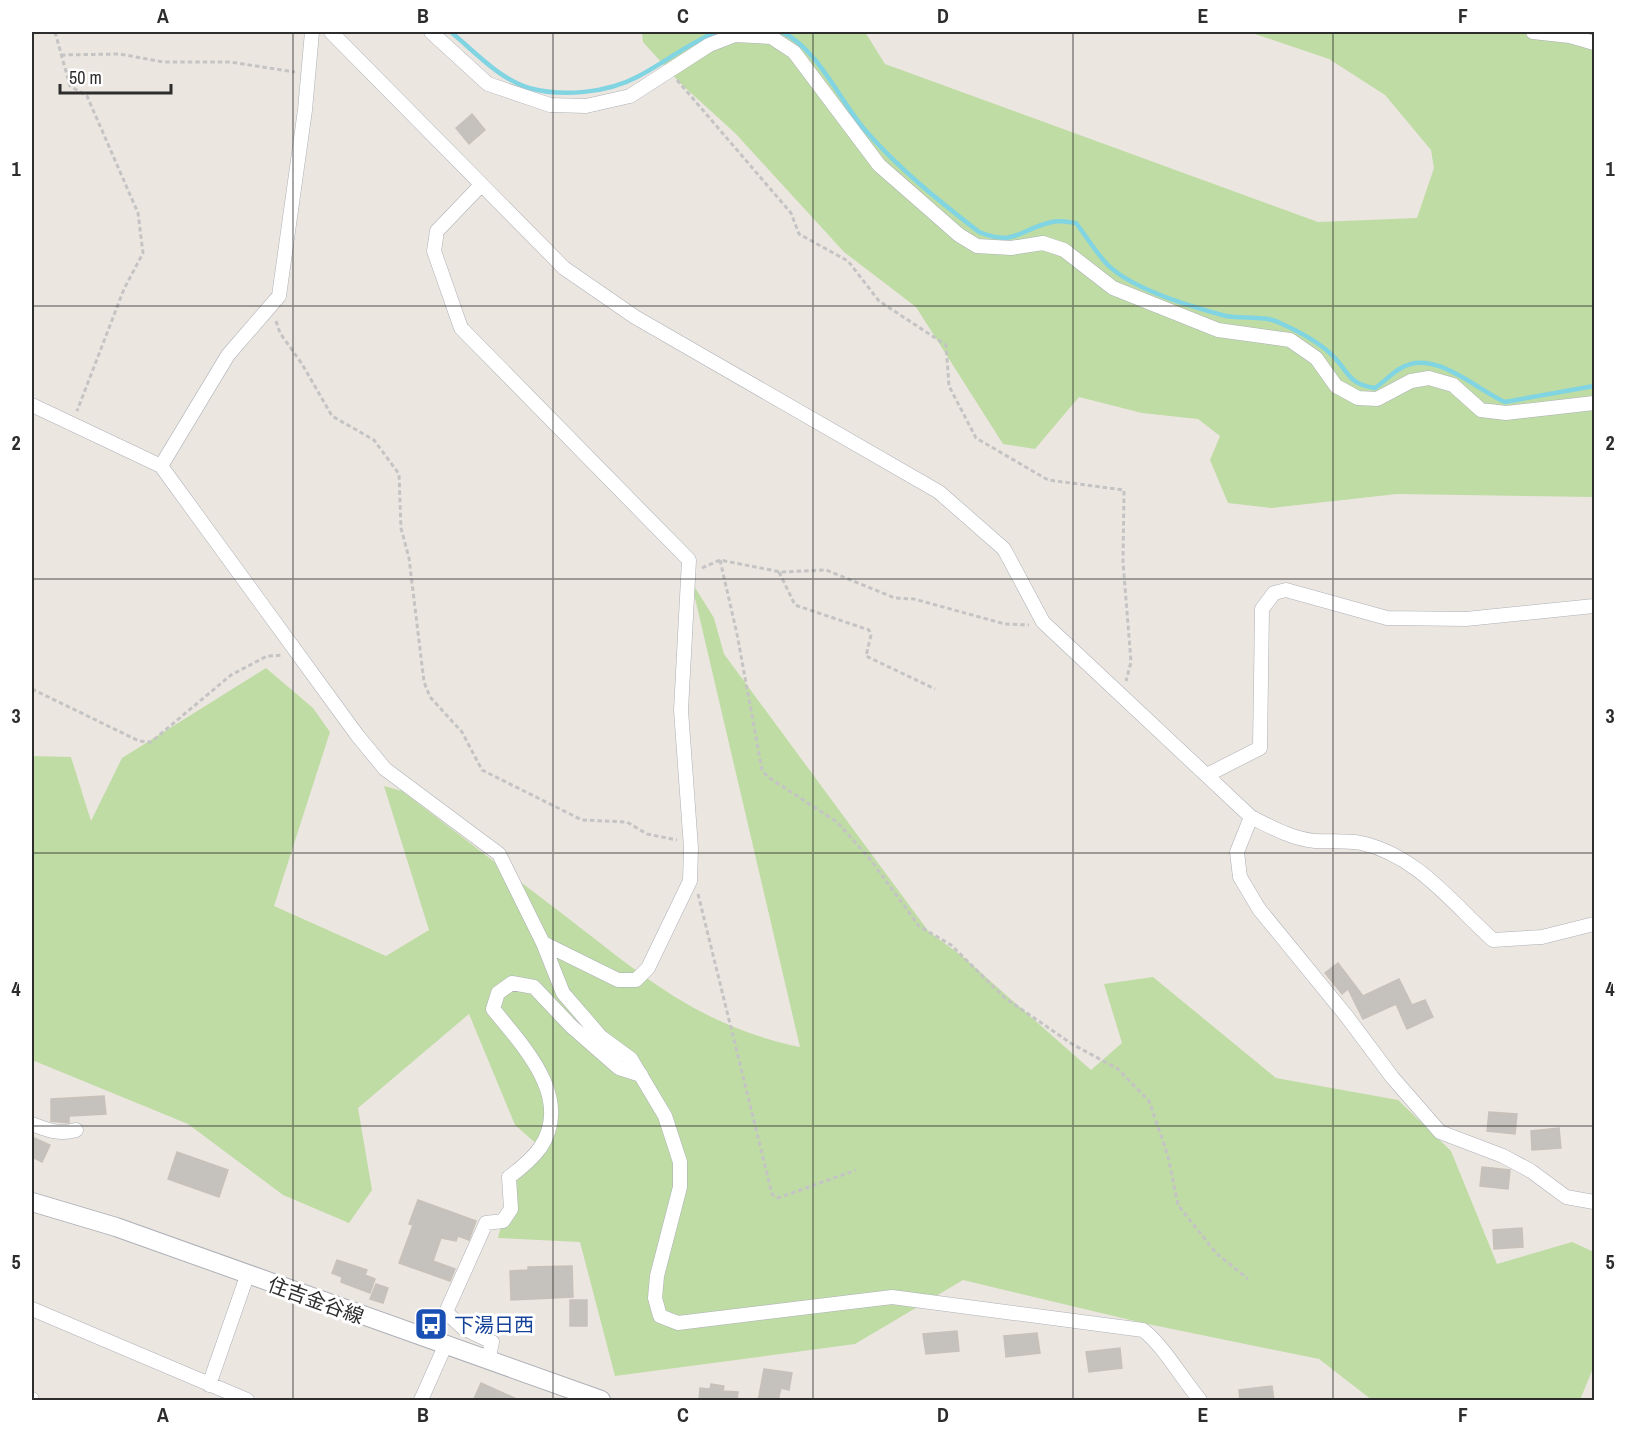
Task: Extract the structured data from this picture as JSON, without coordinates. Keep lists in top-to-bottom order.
{
  "streets": {
    "main road": ["住吉金谷線"]
  },
  "places": {
    "bus stop": ["下湯日西"]
  },
  "scale_bar": "50 m",
  "grid": {
    "columns": [
      "A",
      "B",
      "C",
      "D",
      "E",
      "F"
    ],
    "rows": [
      "1",
      "2",
      "3",
      "4",
      "5"
    ]
  }
}
